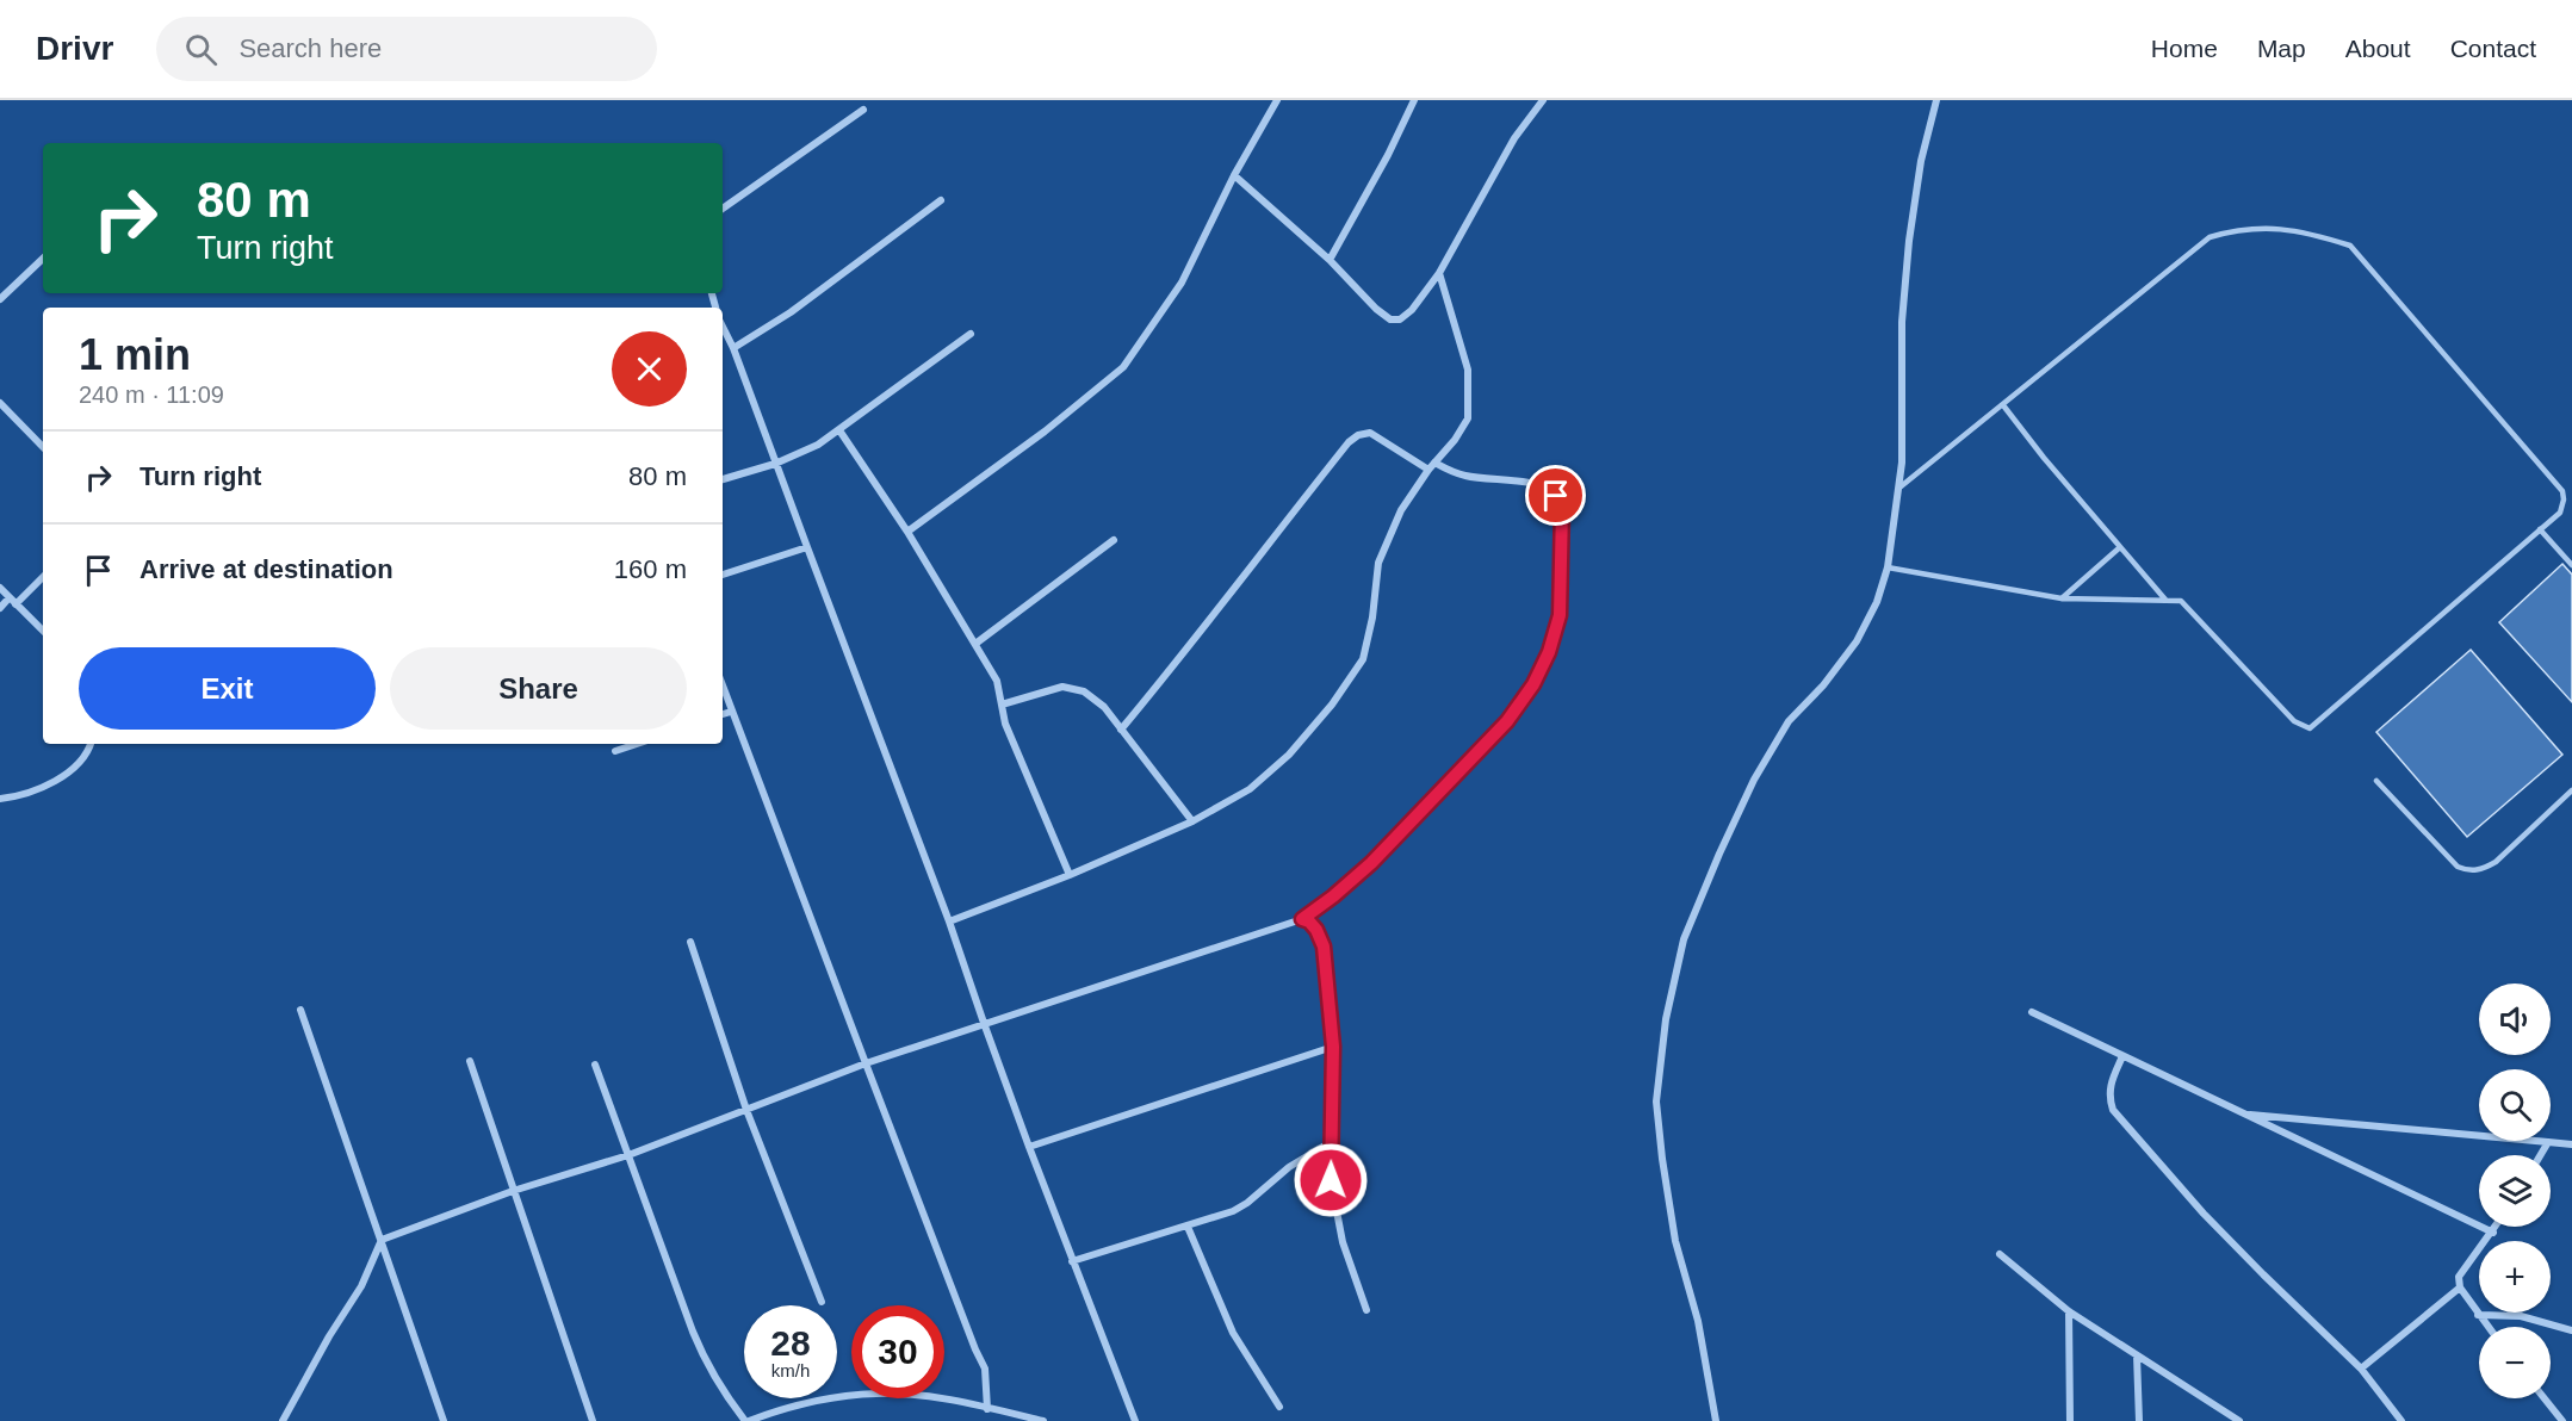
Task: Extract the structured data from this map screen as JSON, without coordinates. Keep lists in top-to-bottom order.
{
  "page": {
    "header": "Drivr",
    "search": "Search here",
    "nav": [
      "Home",
      "Map",
      "About",
      "Contact"
    ],
    "turn": ["80 m", "Turn right"],
    "heading": ["1 min", "240 m · 11:09"],
    "list": [
      {
        "name": "Turn right",
        "value": "80 m"
      },
      {
        "name": "Arrive at destination",
        "value": "160 m"
      }
    ],
    "buttons": ["Exit", "Share"],
    "map_buttons": ["+", "−"],
    "speed": "28 km/h",
    "limit": "30"
  }
}
